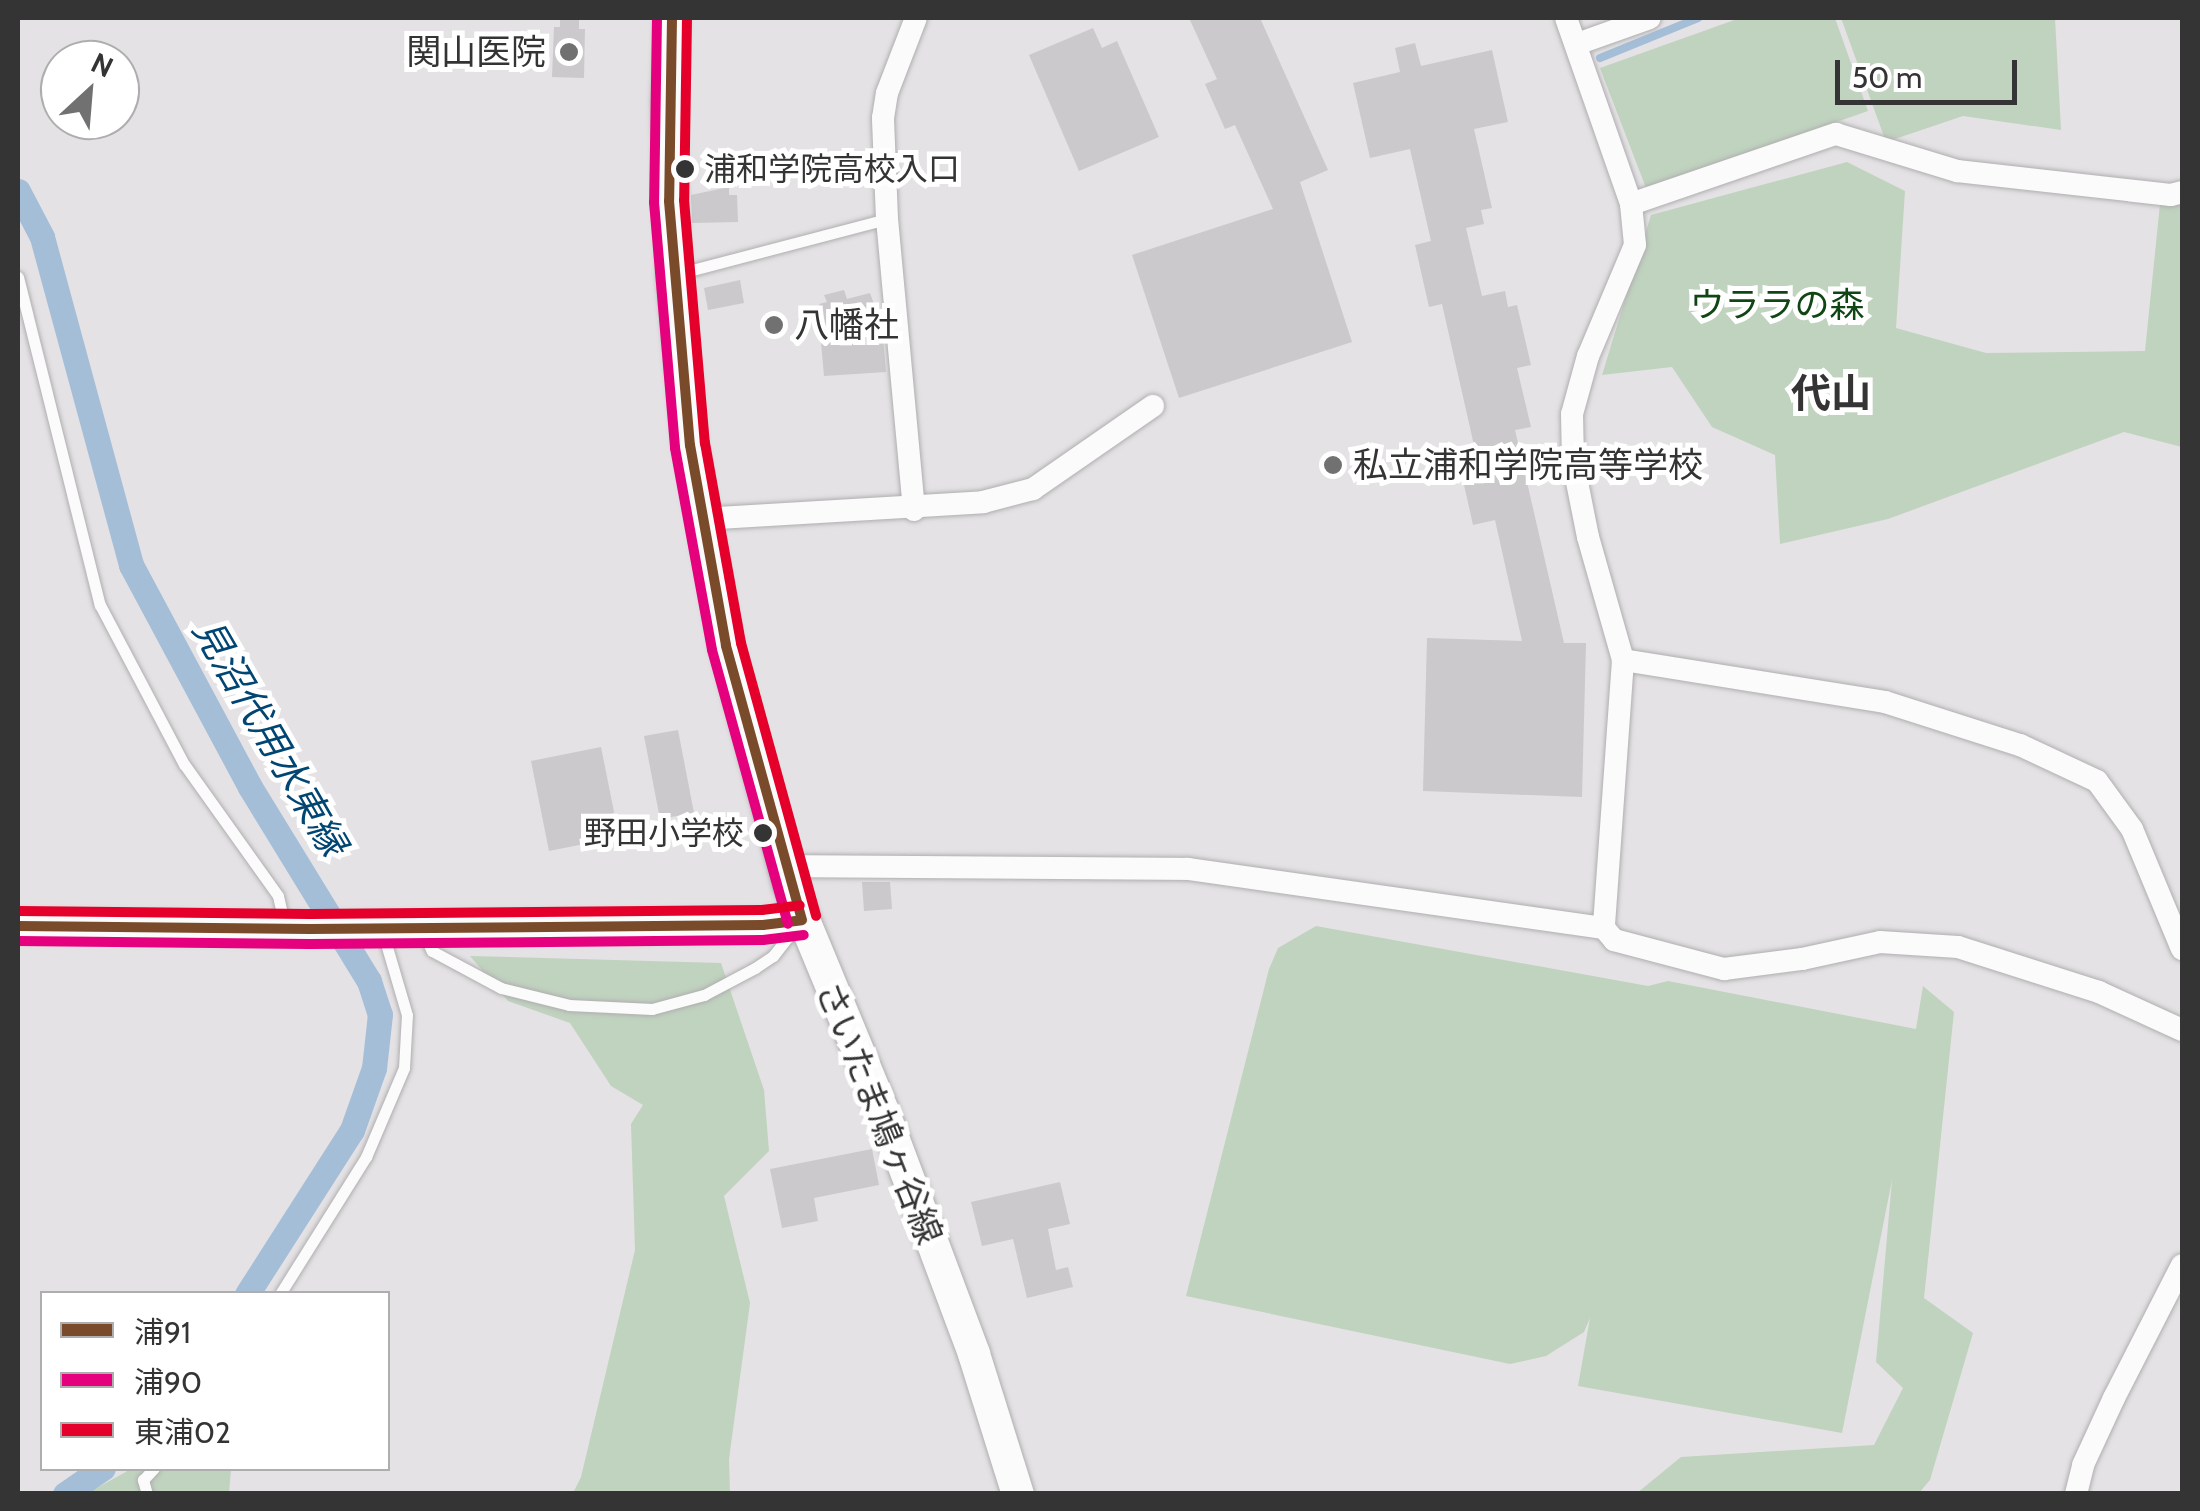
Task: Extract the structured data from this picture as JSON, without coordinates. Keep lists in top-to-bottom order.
{
  "streets": {
    "main road": ["さいたま鳩ヶ谷線"]
  },
  "districts": ["代山"],
  "water": ["見沼代用水東縁"],
  "parks": ["ウララの森"],
  "places": [
    "関山医院",
    "浦和学院高校入口",
    "八幡社",
    "私立浦和学院高等学校",
    "野田小学校"
  ],
  "lines": ["transit line 浦91", "transit line 浦90", "transit line 東浦02"],
  "legend": ["浦91", "浦90", "東浦02"],
  "scale_bar": "50 m",
  "north": "top right"
}
